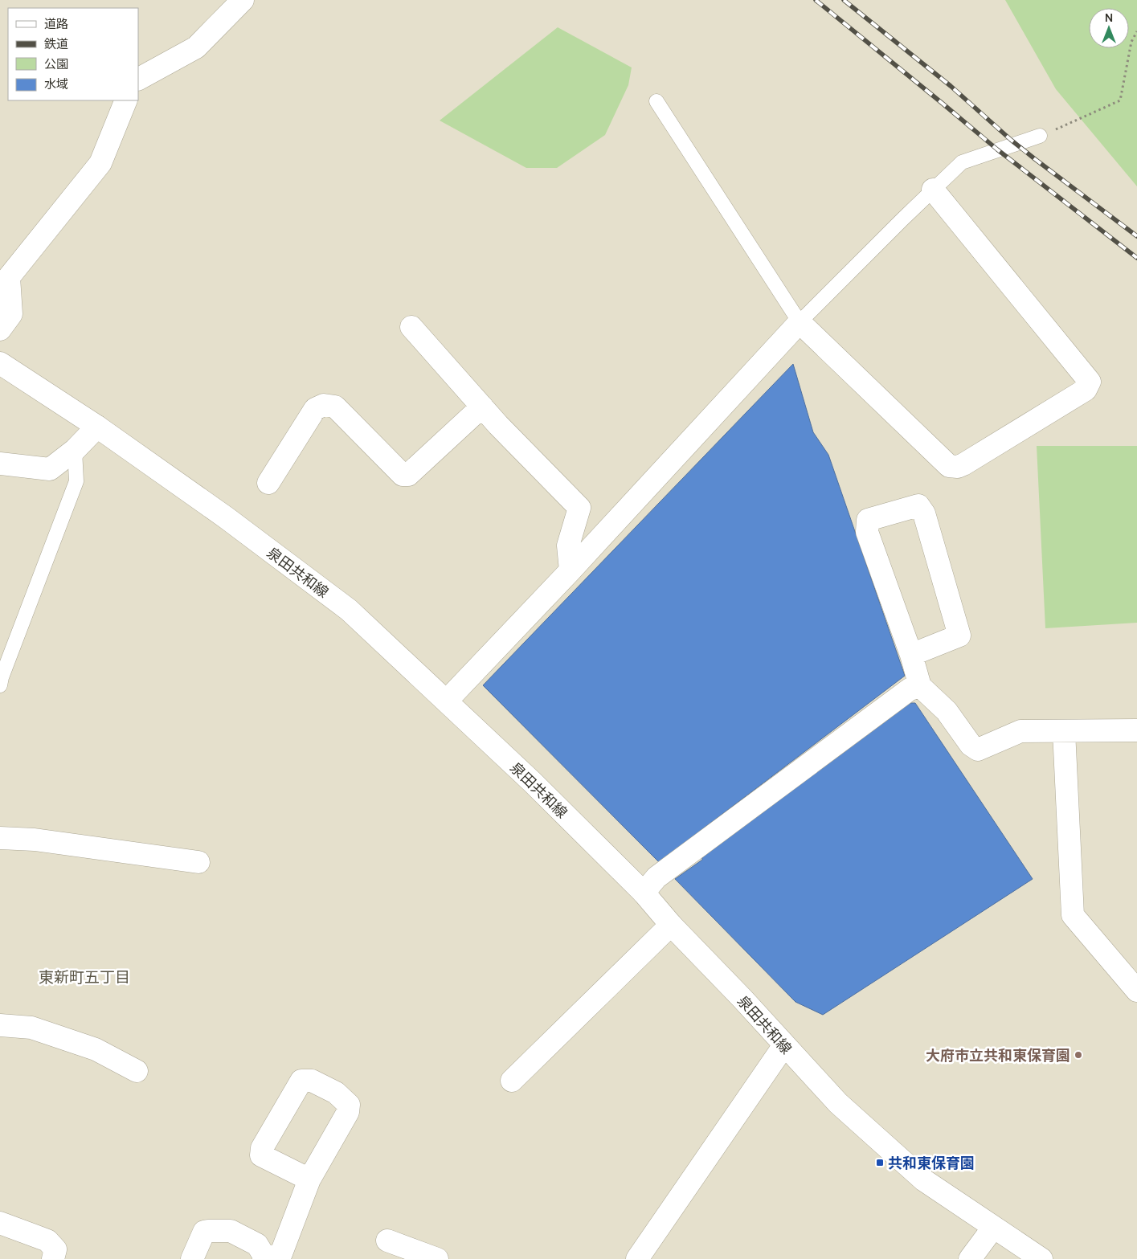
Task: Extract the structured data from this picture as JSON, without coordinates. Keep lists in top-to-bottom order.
{
  "streets": {
    "street": ["泉田共和線"]
  },
  "districts": ["東新町五丁目"],
  "places": {
    "other": ["大府市立共和東保育園"],
    "transit": ["共和東保育園"]
  },
  "legend": [
    "道路",
    "鉄道",
    "公園",
    "水域"
  ],
  "north": "top"
}
